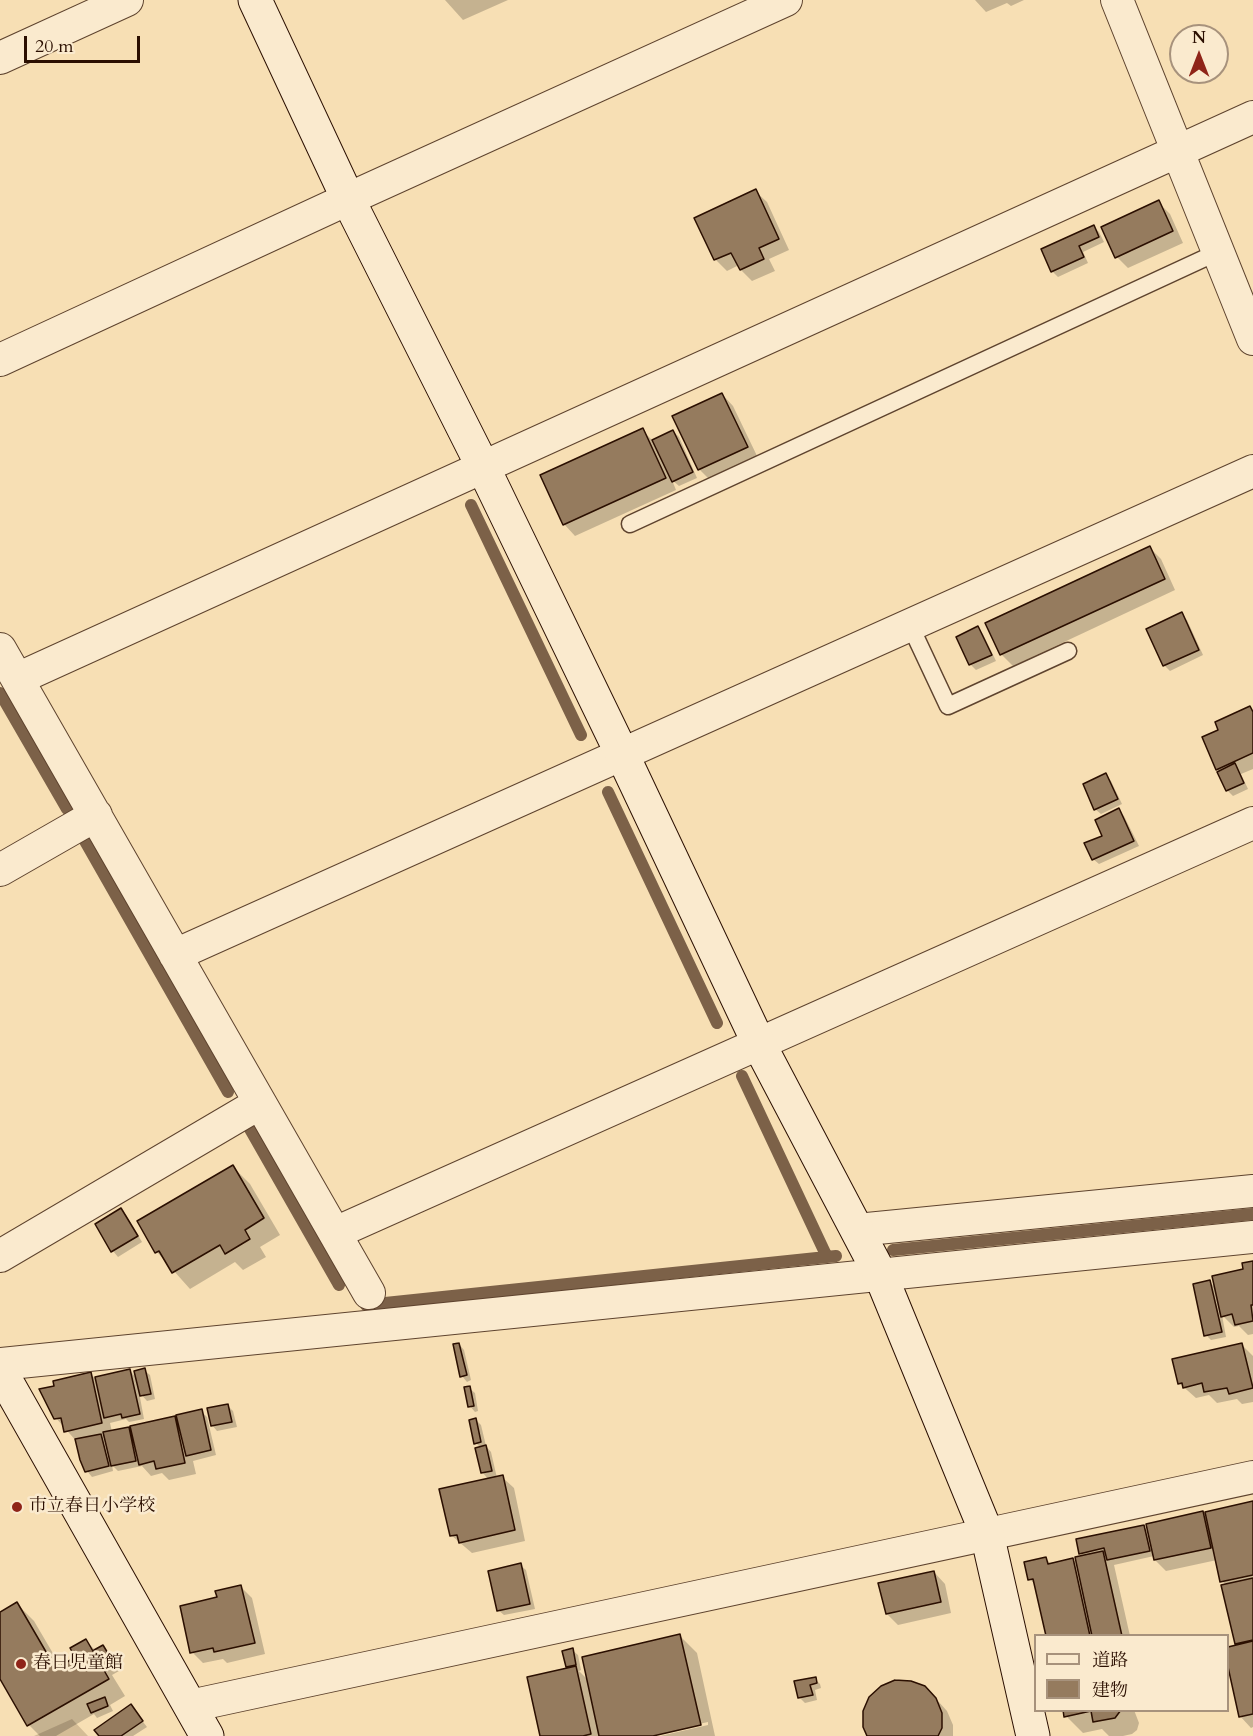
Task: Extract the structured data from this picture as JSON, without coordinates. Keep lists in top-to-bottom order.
{
  "places": ["市立春日小学校", "春日児童館"],
  "legend": ["道路", "建物"],
  "scale_bar": "20 m",
  "north": "top"
}
